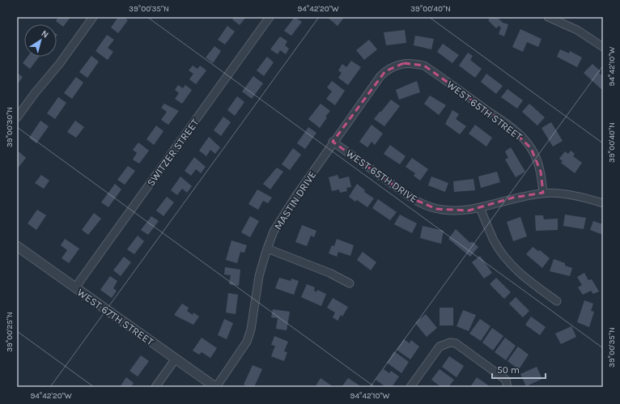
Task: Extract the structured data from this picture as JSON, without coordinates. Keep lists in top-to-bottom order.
{
  "streets": {
    "street": [
      "WEST 65TH STREET",
      "SWITZER STREET",
      "WEST 65TH DRIVE",
      "MASTIN DRIVE",
      "WEST 67TH STREET"
    ]
  },
  "crossings": [
    ["WEST 65TH STREET", "WEST 65TH DRIVE"],
    ["WEST 65TH STREET", "MASTIN DRIVE"],
    ["SWITZER STREET", "WEST 67TH STREET"],
    ["WEST 65TH DRIVE", "MASTIN DRIVE"],
    ["MASTIN DRIVE", "WEST 67TH STREET"]
  ],
  "scale_bar": "50 m",
  "north": "top right",
  "coordinates": [
    "39°00'35\"N",
    "94°42'20\"W",
    "39°00'40\"N",
    "94°42'10\"W",
    "39°00'30\"N",
    "39°00'25\"N"
  ]
}
